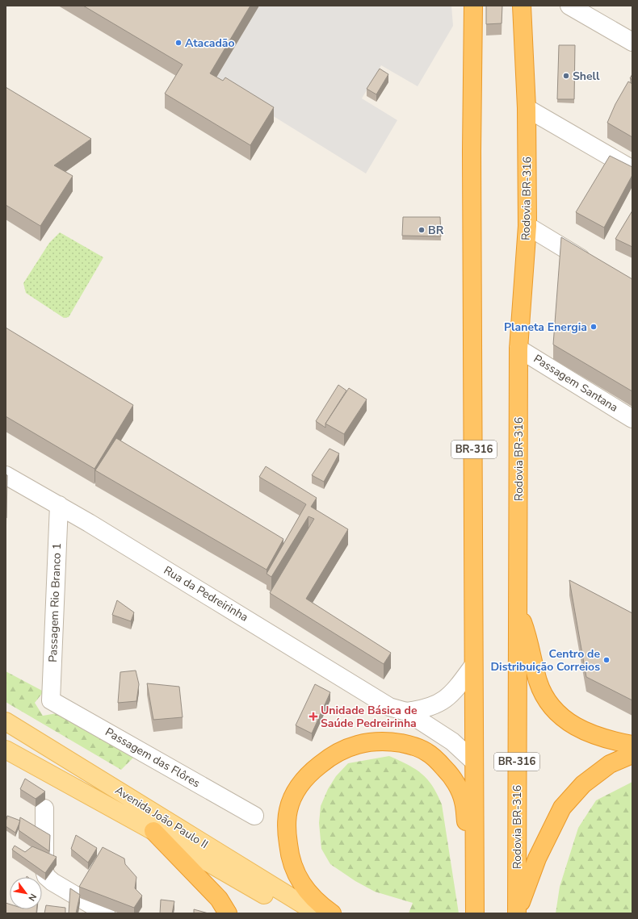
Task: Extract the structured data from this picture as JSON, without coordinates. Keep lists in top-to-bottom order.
{
  "streets": {
    "highway": ["Rodovia BR-316", "BR-316"],
    "main road": ["Avenida João Paulo II"],
    "street": [
      "Passagem Santana",
      "Rua da Pedreirinha",
      "Passagem Rio Branco 1",
      "Passagem das Flôres"
    ]
  },
  "crossings": [
    ["Rodovia BR-316", "Passagem Santana"],
    ["BR-316", "Rua da Pedreirinha"],
    ["Rua da Pedreirinha", "Passagem Rio Branco 1"],
    ["Passagem Rio Branco 1", "Passagem das Flôres"]
  ],
  "places": {
    "other": [
      "Atacadão",
      "Shell",
      "BR",
      "Planeta Energia",
      "Centro de Distribuição Correios"
    ],
    "health": ["Unidade Básica de Saúde Pedreirinha"]
  },
  "north": "bottom right"
}
